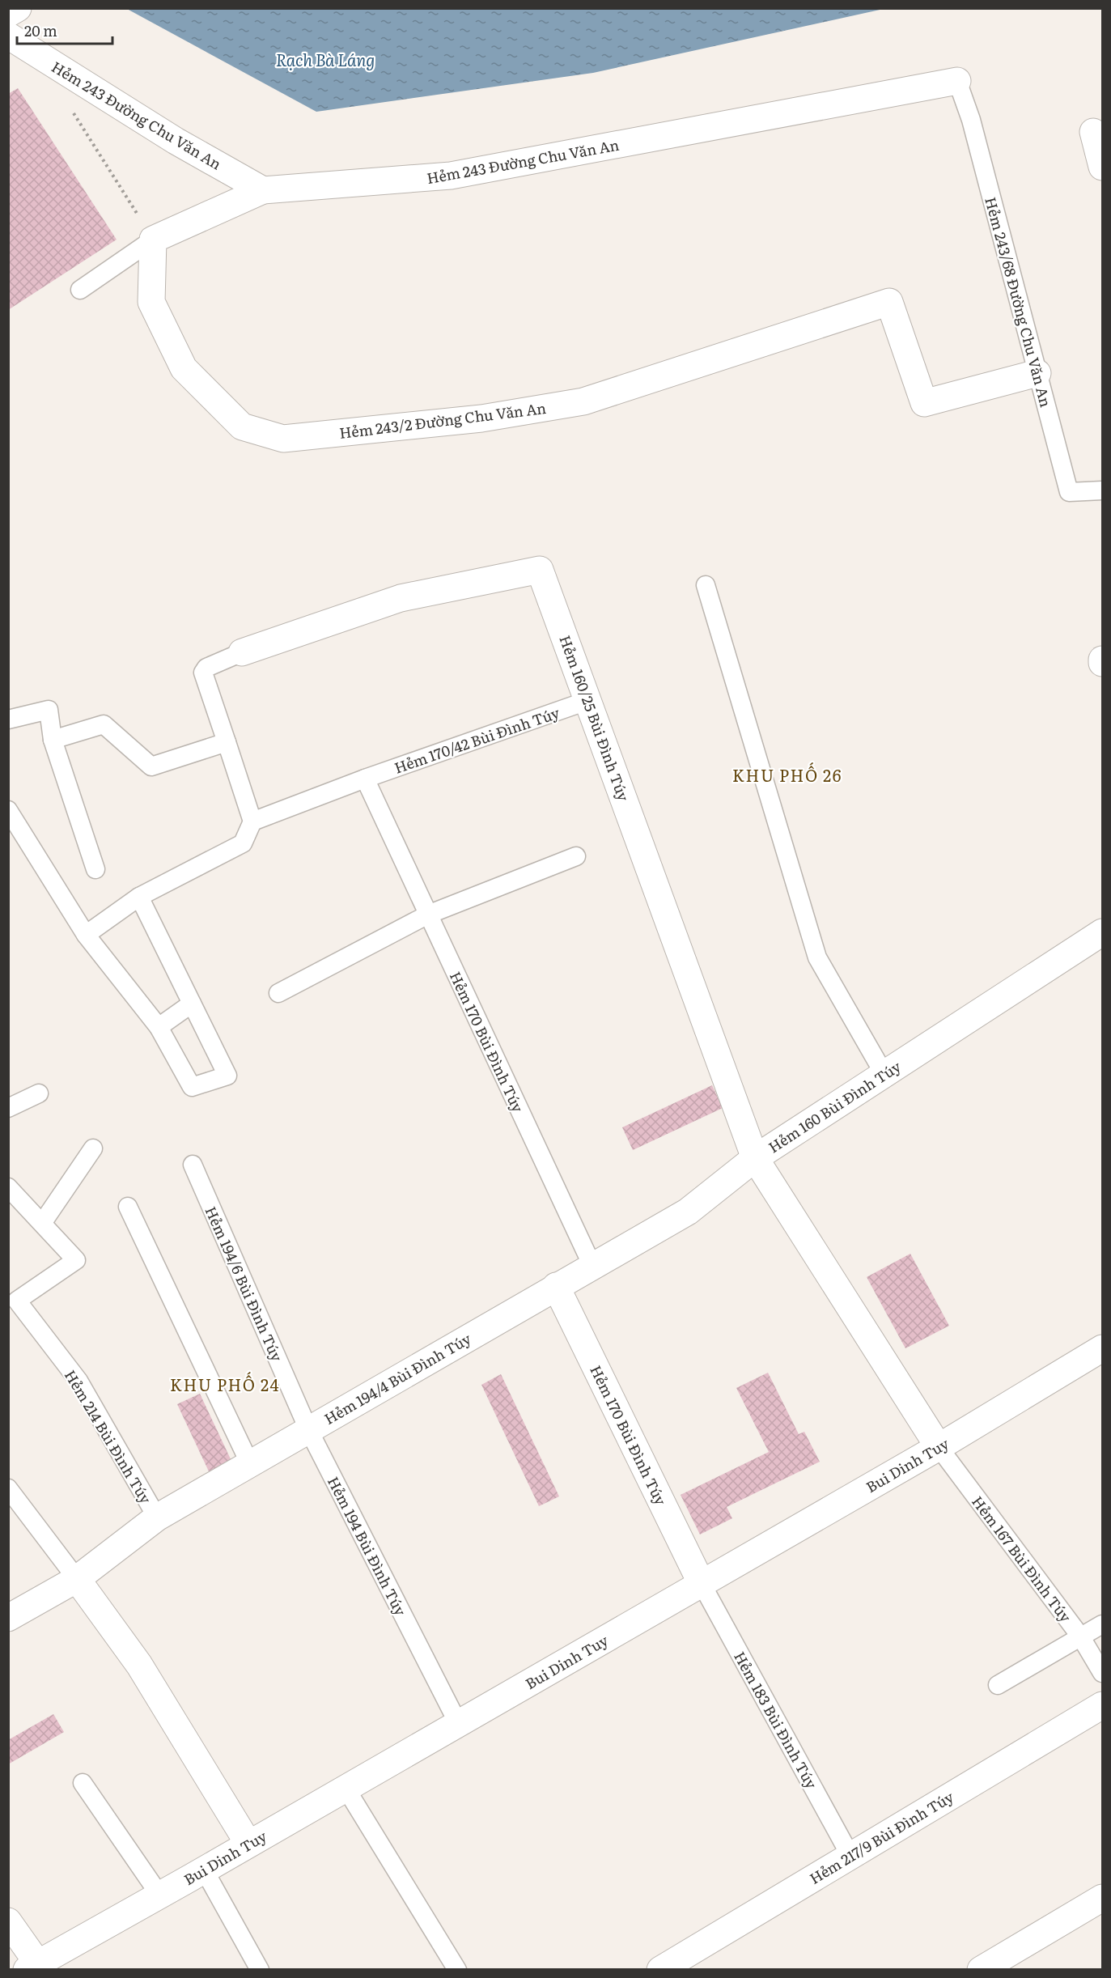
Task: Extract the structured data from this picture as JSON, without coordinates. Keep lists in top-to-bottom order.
{
  "streets": {
    "street": [
      "Hẻm 243 Đường Chu Văn An",
      "Hẻm 243/2 Đường Chu Văn An",
      "Hẻm 160/25 Bùi Đình Túy",
      "Hẻm 170 Bùi Đình Túy",
      "Hẻm 160 Bùi Đình Túy",
      "Hẻm 194/4 Bùi Đình Túy",
      "Hẻm 214 Bùi Đình Túy",
      "Bui Dinh Tuy",
      "Hẻm 217/9 Bùi Đình Túy"
    ],
    "lane": [
      "Hẻm 243/68 Đường Chu Văn An",
      "Hẻm 170/42 Bùi Đình Túy",
      "Hẻm 194/6 Bùi Đình Túy",
      "Hẻm 194 Bùi Đình Túy",
      "Hẻm 167 Bùi Đình Túy",
      "Hẻm 183 Bùi Đình Túy"
    ]
  },
  "crossings": [
    ["Hẻm 243 Đường Chu Văn An", "Hẻm 243/68 Đường Chu Văn An"],
    ["Hẻm 243/68 Đường Chu Văn An", "Hẻm 243/2 Đường Chu Văn An"],
    ["Hẻm 160/25 Bùi Đình Túy", "Hẻm 170/42 Bùi Đình Túy"],
    ["Hẻm 160/25 Bùi Đình Túy", "Hẻm 160 Bùi Đình Túy"],
    ["Hẻm 170/42 Bùi Đình Túy", "Hẻm 170 Bùi Đình Túy"],
    ["Hẻm 170 Bùi Đình Túy", "Hẻm 194/4 Bùi Đình Túy"],
    ["Hẻm 170 Bùi Đình Túy", "Bui Dinh Tuy"],
    ["Hẻm 170 Bùi Đình Túy", "Hẻm 183 Bùi Đình Túy"],
    ["Hẻm 160 Bùi Đình Túy", "Bui Dinh Tuy"],
    ["Hẻm 160 Bùi Đình Túy", "Hẻm 167 Bùi Đình Túy"],
    ["Hẻm 194/6 Bùi Đình Túy", "Hẻm 194/4 Bùi Đình Túy"],
    ["Hẻm 194/6 Bùi Đình Túy", "Hẻm 194 Bùi Đình Túy"],
    ["Hẻm 194/4 Bùi Đình Túy", "Hẻm 194 Bùi Đình Túy"],
    ["Bui Dinh Tuy", "Hẻm 194 Bùi Đình Túy"],
    ["Bui Dinh Tuy", "Hẻm 167 Bùi Đình Túy"],
    ["Bui Dinh Tuy", "Hẻm 183 Bùi Đình Túy"],
    ["Hẻm 183 Bùi Đình Túy", "Hẻm 217/9 Bùi Đình Túy"]
  ],
  "districts": ["KHU PHỐ 26", "KHU PHỐ 24"],
  "water": ["Rạch Bà Láng"],
  "scale_bar": "20 m"
}
